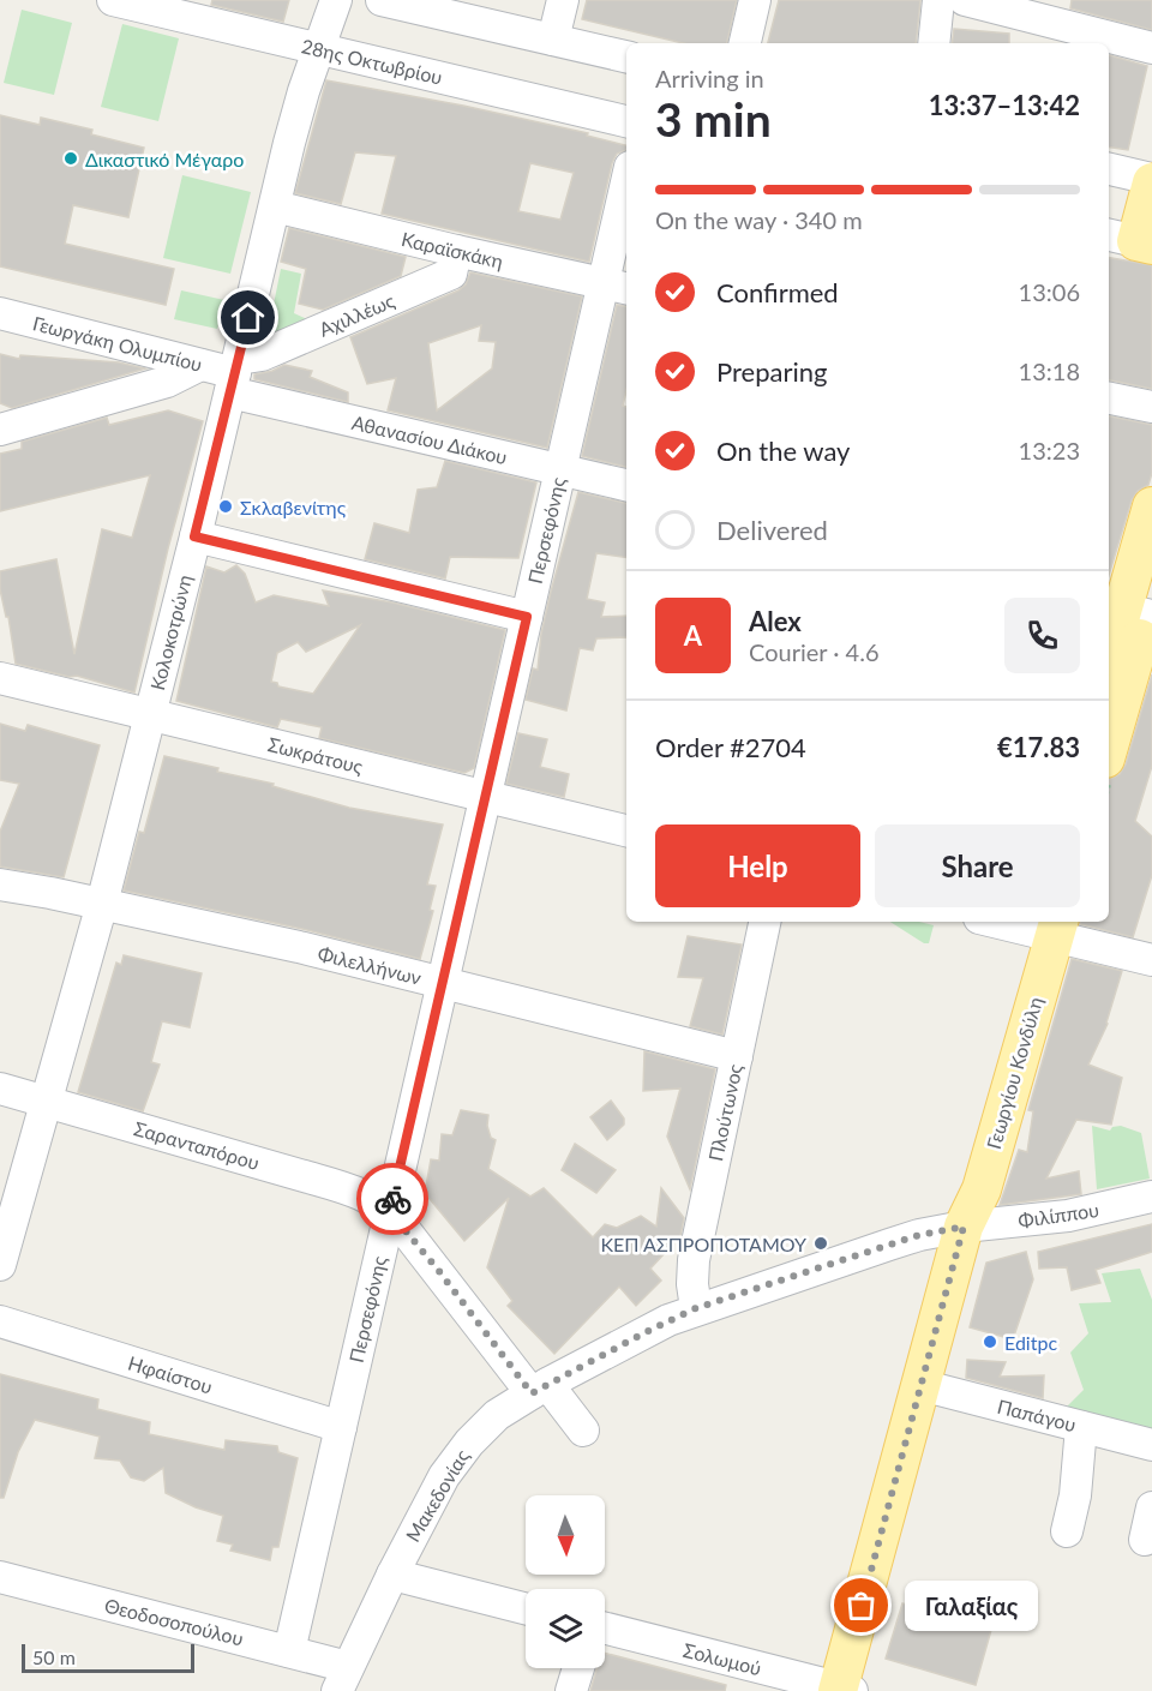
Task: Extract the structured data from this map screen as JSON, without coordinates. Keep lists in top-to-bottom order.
{
  "streets": {
    "main road": ["Γεωργίου Κονδύλη"],
    "street": [
      "28ης Οκτωβρίου",
      "Καραϊσκάκη",
      "Αχιλλέως",
      "Γεωργάκη Ολυμπίου",
      "Αθανασίου Διάκου",
      "Περσεφόνης",
      "Κολοκοτρώνη",
      "Σωκράτους",
      "Φιλελλήνων",
      "Πλούτωνος",
      "Σαρανταπόρου",
      "Φιλίππου",
      "Ηφαίστου",
      "Παπάγου",
      "Μακεδονίας",
      "Θεοδοσοπούλου",
      "Σολωμού"
    ]
  },
  "crossings": [
    ["28ης Οκτωβρίου", "Κολοκοτρώνη"],
    ["Καραϊσκάκη", "Αχιλλέως"],
    ["Καραϊσκάκη", "Περσεφόνης"],
    ["Καραϊσκάκη", "Κολοκοτρώνη"],
    ["Αχιλλέως", "Γεωργάκη Ολυμπίου"],
    ["Αχιλλέως", "Αθανασίου Διάκου"],
    ["Αχιλλέως", "Κολοκοτρώνη"],
    ["Γεωργάκη Ολυμπίου", "Αθανασίου Διάκου"],
    ["Γεωργάκη Ολυμπίου", "Κολοκοτρώνη"],
    ["Αθανασίου Διάκου", "Περσεφόνης"],
    ["Αθανασίου Διάκου", "Κολοκοτρώνη"],
    ["Περσεφόνης", "Σωκράτους"],
    ["Περσεφόνης", "Φιλελλήνων"],
    ["Περσεφόνης", "Σαρανταπόρου"],
    ["Περσεφόνης", "Ηφαίστου"],
    ["Περσεφόνης", "Θεοδοσοπούλου"],
    ["Κολοκοτρώνη", "Σωκράτους"],
    ["Κολοκοτρώνη", "Φιλελλήνων"],
    ["Κολοκοτρώνη", "Σαρανταπόρου"],
    ["Φιλελλήνων", "Πλούτωνος"],
    ["Γεωργίου Κονδύλη", "Φιλίππου"],
    ["Γεωργίου Κονδύλη", "Παπάγου"],
    ["Γεωργίου Κονδύλη", "Μακεδονίας"],
    ["Γεωργίου Κονδύλη", "Σολωμού"],
    ["Πλούτωνος", "Μακεδονίας"],
    ["Σαρανταπόρου", "Μακεδονίας"],
    ["Φιλίππου", "Μακεδονίας"],
    ["Μακεδονίας", "Θεοδοσοπούλου"]
  ],
  "places": [
    "Δικαστικό Μέγαρο",
    "Σκλαβενίτης",
    "ΚΕΠ ΑΣΠΡΟΠΟΤΑΜΟΥ",
    "Editpc",
    "Γαλαξίας"
  ],
  "scale_bar": "50 m",
  "north": "bottom",
  "page": {
    "heading": ["3 min", "Arriving in", "13:37–13:42"],
    "panel": [
      "Alex",
      "Courier · 4.6",
      "Order #2704",
      "€17.83"
    ],
    "bar": "On the way · 340 m",
    "list": [
      ["Confirmed", "13:06"],
      ["Preparing", "13:18"],
      ["On the way", "13:23"],
      "Delivered"
    ],
    "round": "A",
    "buttons": ["Help", "Share"],
    "bubble": "Γαλαξίας",
    "scale": "50 m"
  }
}
